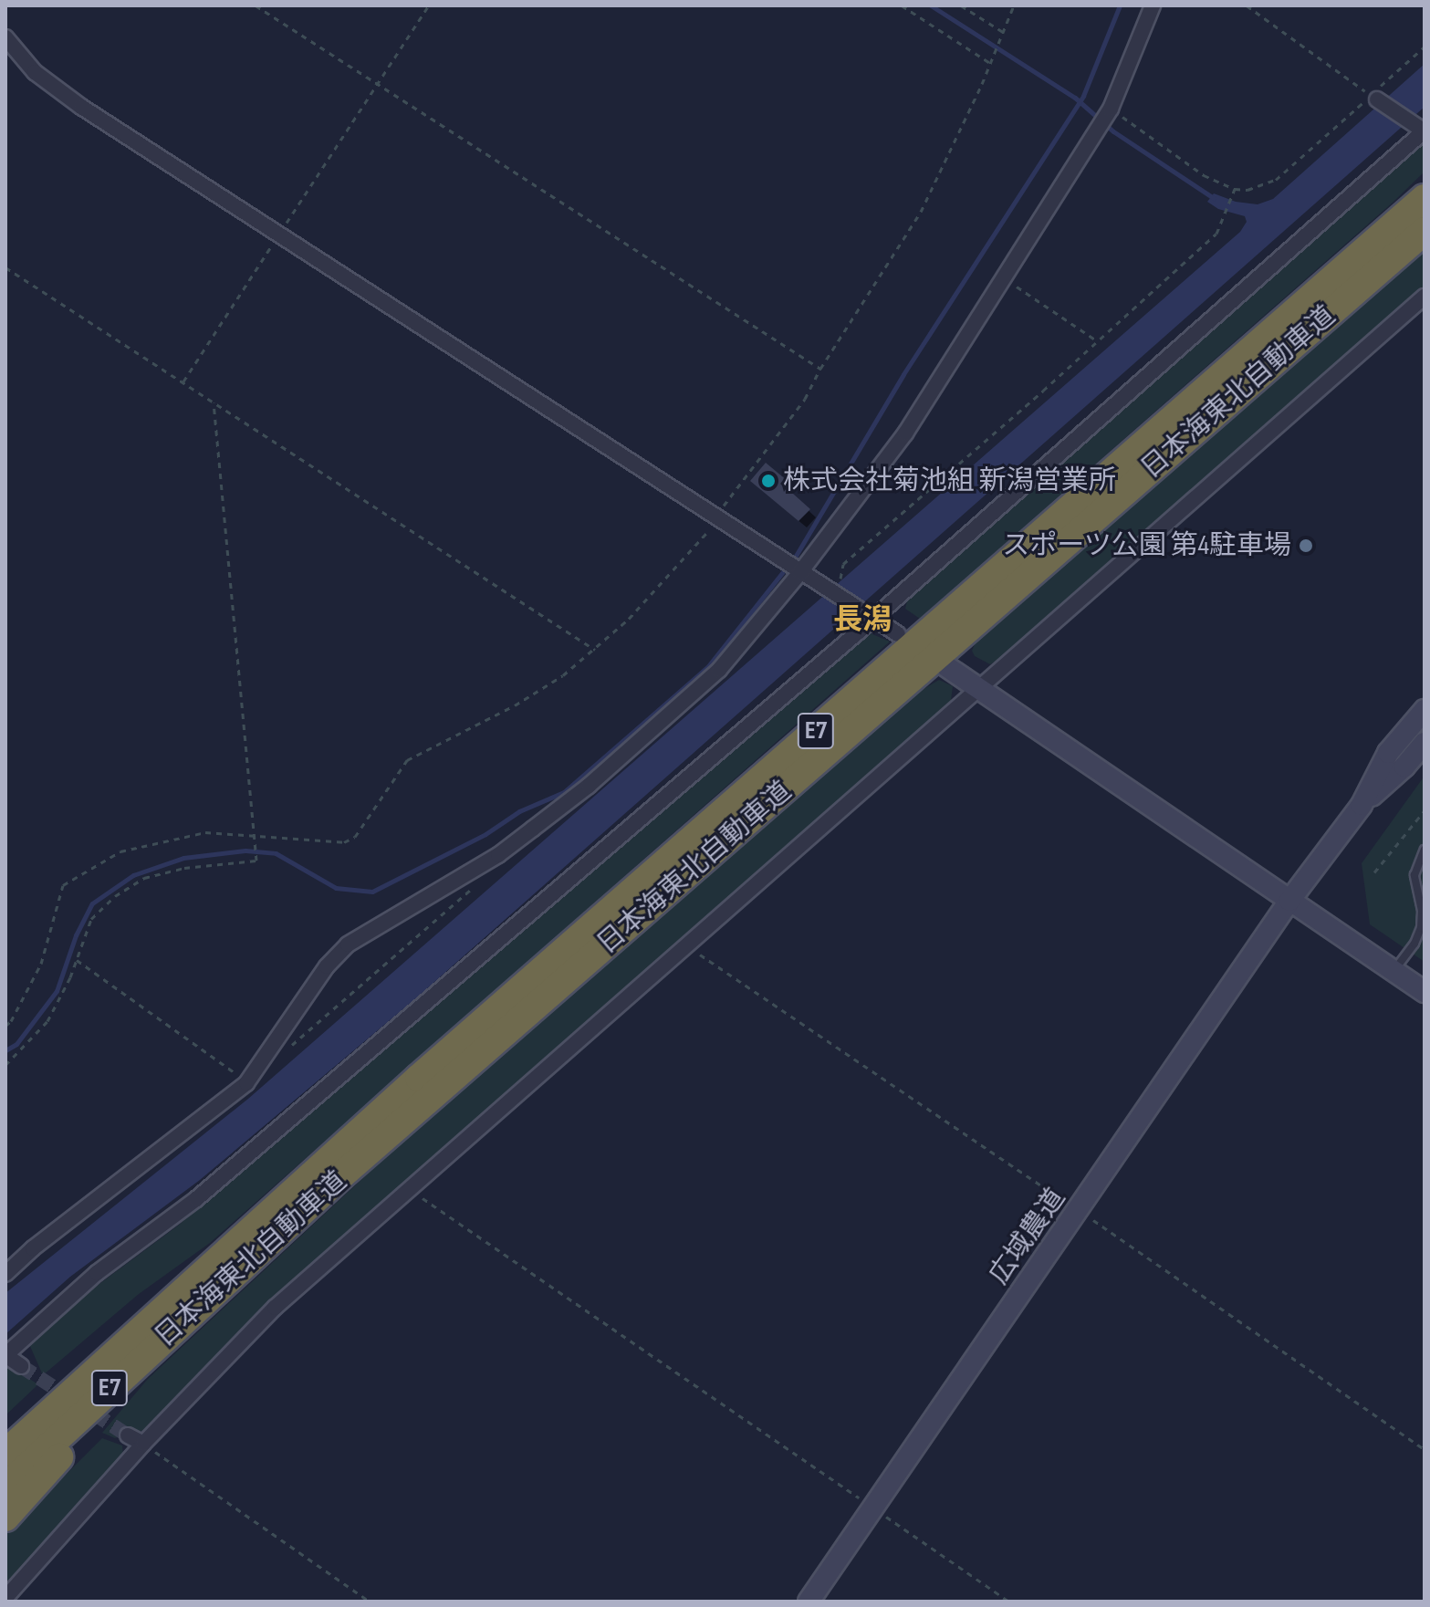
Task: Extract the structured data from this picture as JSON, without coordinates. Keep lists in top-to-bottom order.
{
  "streets": {
    "highway": ["日本海東北自動車道", "E7"],
    "street": ["広域農道"]
  },
  "districts": ["長潟"],
  "places": ["株式会社菊池組 新潟営業所", "スポーツ公園 第4駐車場"]
}
